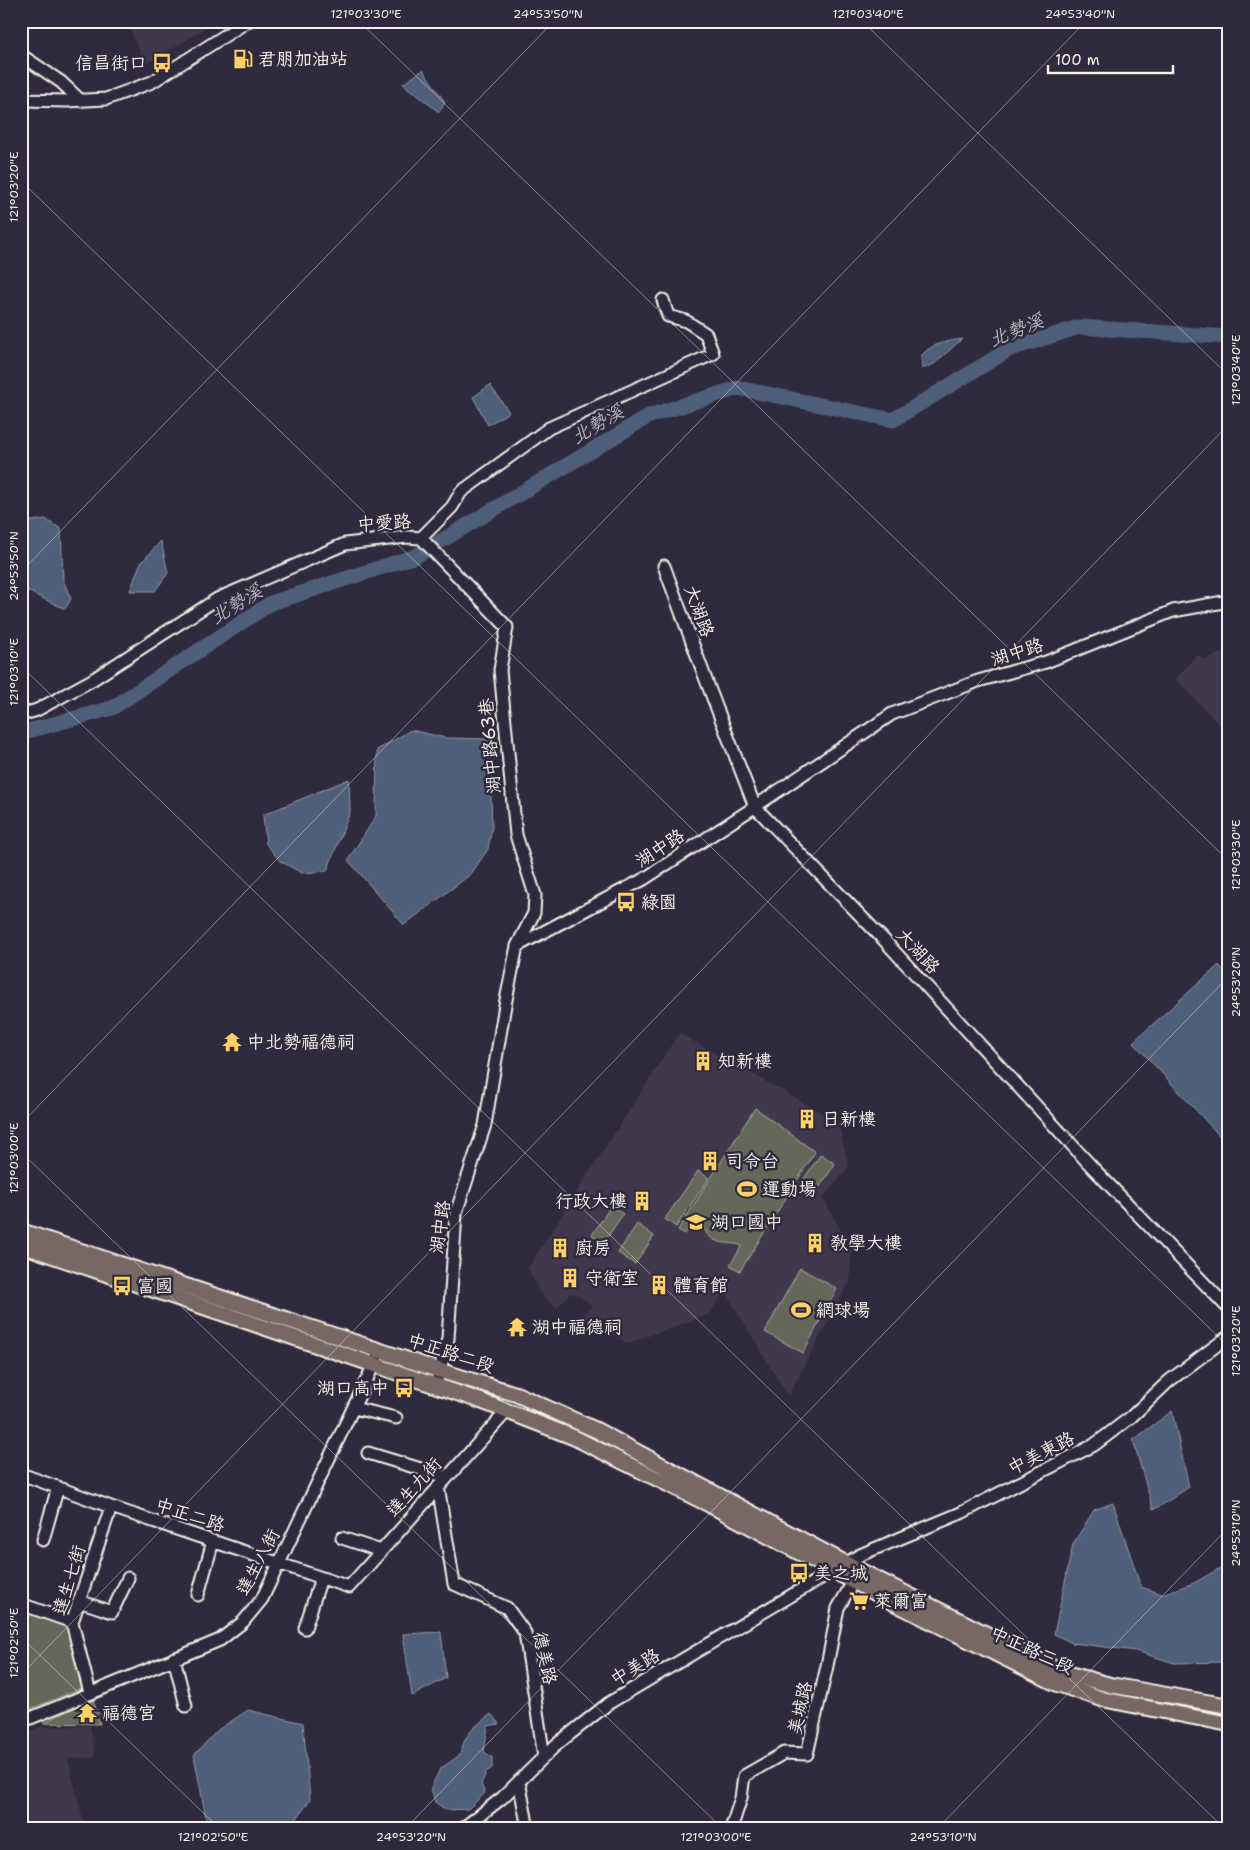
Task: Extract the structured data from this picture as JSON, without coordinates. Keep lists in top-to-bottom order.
{
  "streets": {
    "main road": ["中正路二段", "中正路三段"],
    "street": [
      "中愛路",
      "大湖路",
      "湖中路",
      "湖中路63巷",
      "中美東路",
      "達生九街",
      "中正二路",
      "達生八街",
      "達生七街",
      "德美路",
      "中美路",
      "美城路"
    ]
  },
  "crossings": [
    ["中愛路", "湖中路63巷"],
    ["大湖路", "湖中路"],
    ["湖中路", "湖中路63巷"],
    ["湖中路", "中正路二段"],
    ["中正路二段", "中美東路"],
    ["中正路二段", "達生九街"],
    ["中正路二段", "達生八街"],
    ["中正路二段", "中正路三段"],
    ["中正路二段", "中美路"],
    ["中美東路", "中正路三段"],
    ["中美東路", "中美路"],
    ["達生九街", "中正二路"],
    ["達生九街", "德美路"],
    ["中正二路", "達生八街"],
    ["中正二路", "達生七街"],
    ["達生八街", "達生七街"],
    ["中正路三段", "中美路"],
    ["中正路三段", "美城路"],
    ["德美路", "中美路"]
  ],
  "water": ["北勢溪"],
  "places": {
    "fuel station": ["君朋加油站"],
    "bus stop": [
      "信昌街口",
      "綠園",
      "富國",
      "湖口高中",
      "美之城"
    ],
    "temple": ["中北勢福德祠", "湖中福德祠", "福德宫"],
    "building": [
      "知新樓",
      "日新樓",
      "司令台",
      "行政大樓",
      "教學大樓",
      "廚房",
      "守衛室",
      "體育館"
    ],
    "sports": ["運動場", "網球場"],
    "school or university": ["湖口國中"],
    "supermarket": ["萊爾富"]
  },
  "scale_bar": "100 m",
  "coordinates": [
    "121°03'30\"E",
    "24°53'50\"N",
    "121°03'40\"E",
    "24°53'40\"N",
    "121°03'20\"E",
    "121°03'10\"E",
    "24°53'20\"N",
    "121°03'00\"E",
    "24°53'10\"N",
    "121°02'50\"E"
  ]
}
